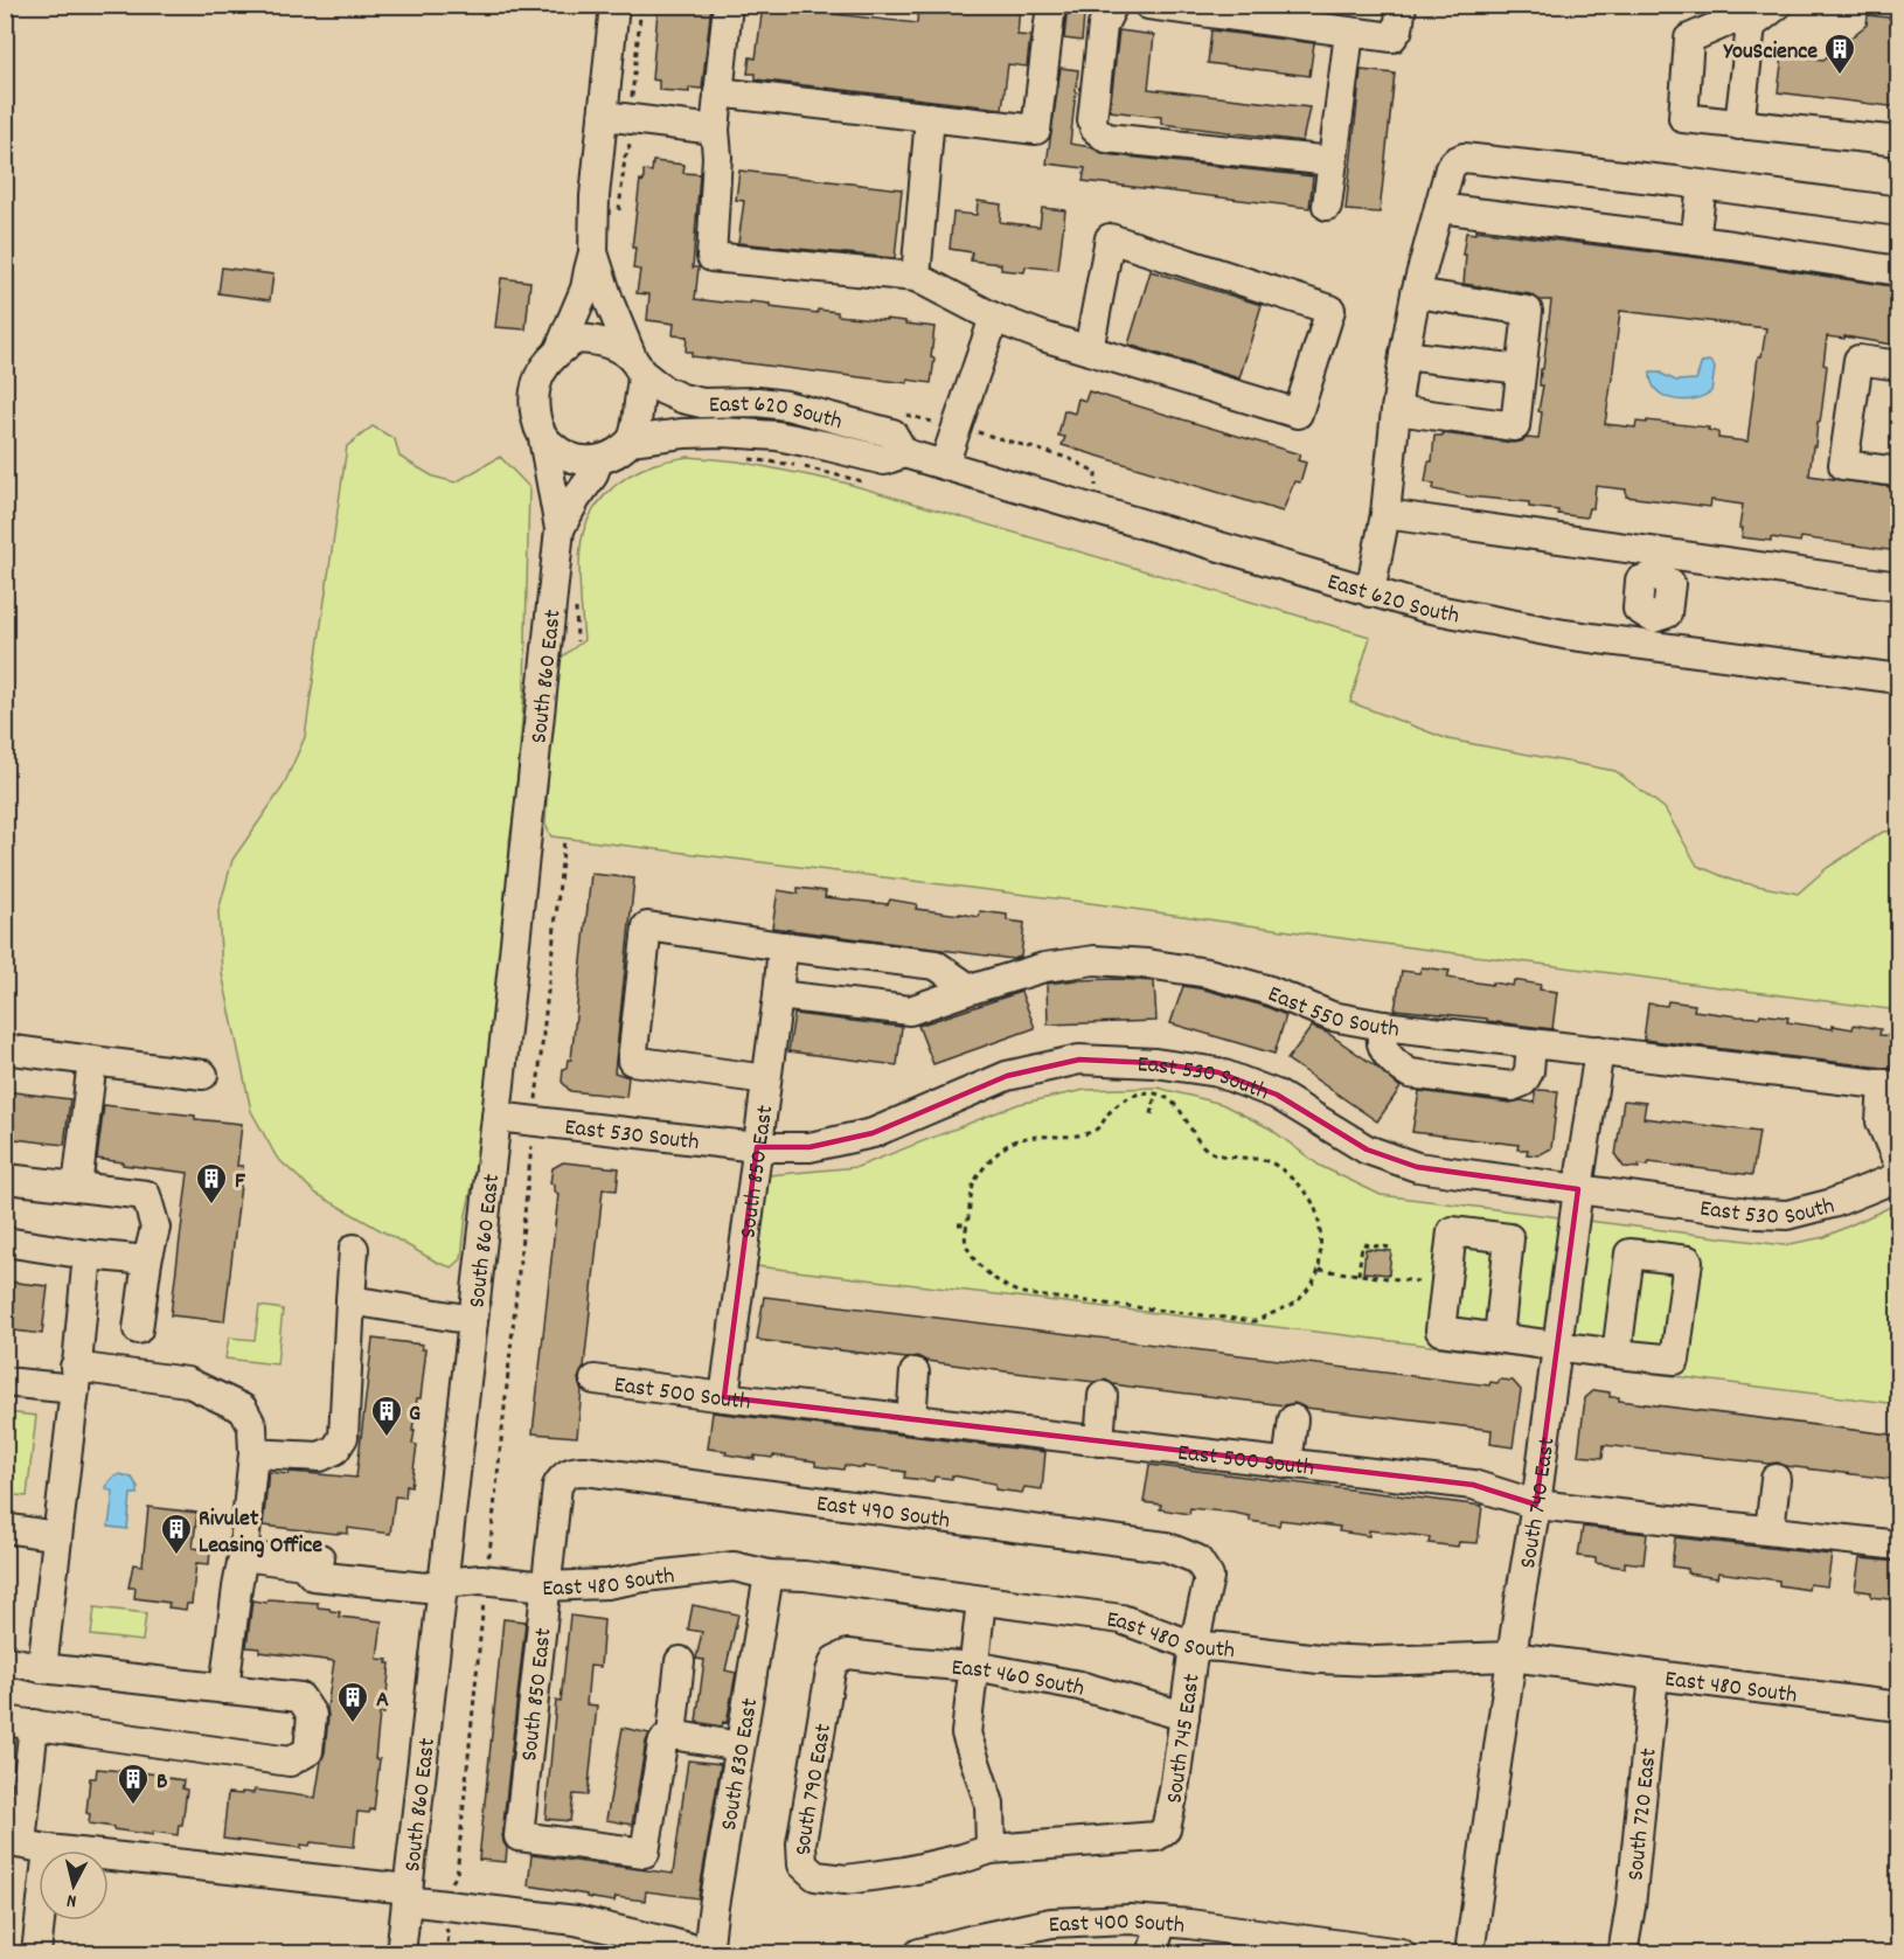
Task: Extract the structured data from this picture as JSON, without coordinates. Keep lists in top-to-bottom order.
{
  "streets": {
    "street": [
      "East 620 South",
      "South 860 East",
      "East 550 South",
      "East 530 South",
      "South 850 East",
      "East 500 South",
      "South 740 East",
      "East 490 South",
      "East 480 South",
      "East 460 South",
      "South 745 East",
      "South 830 East",
      "South 790 East",
      "South 720 East",
      "East 400 South"
    ]
  },
  "crossings": [
    ["East 620 South", "South 860 East"],
    ["South 860 East", "East 530 South"],
    ["South 860 East", "East 480 South"],
    ["East 550 South", "South 850 East"],
    ["East 550 South", "South 740 East"],
    ["East 530 South", "South 850 East"],
    ["East 530 South", "South 740 East"],
    ["South 850 East", "East 500 South"],
    ["South 850 East", "East 490 South"],
    ["South 850 East", "East 480 South"],
    ["East 500 South", "South 740 East"],
    ["South 740 East", "East 480 South"],
    ["East 490 South", "South 745 East"],
    ["East 480 South", "South 745 East"],
    ["East 480 South", "South 830 East"],
    ["East 480 South", "South 720 East"],
    ["East 460 South", "South 745 East"],
    ["East 460 South", "South 790 East"],
    ["South 745 East", "South 790 East"]
  ],
  "places": {
    "building": [
      "YouScience",
      "F",
      "G",
      "Rivulet Leasing Office",
      "A",
      "B"
    ]
  },
  "north": "bottom"
}
